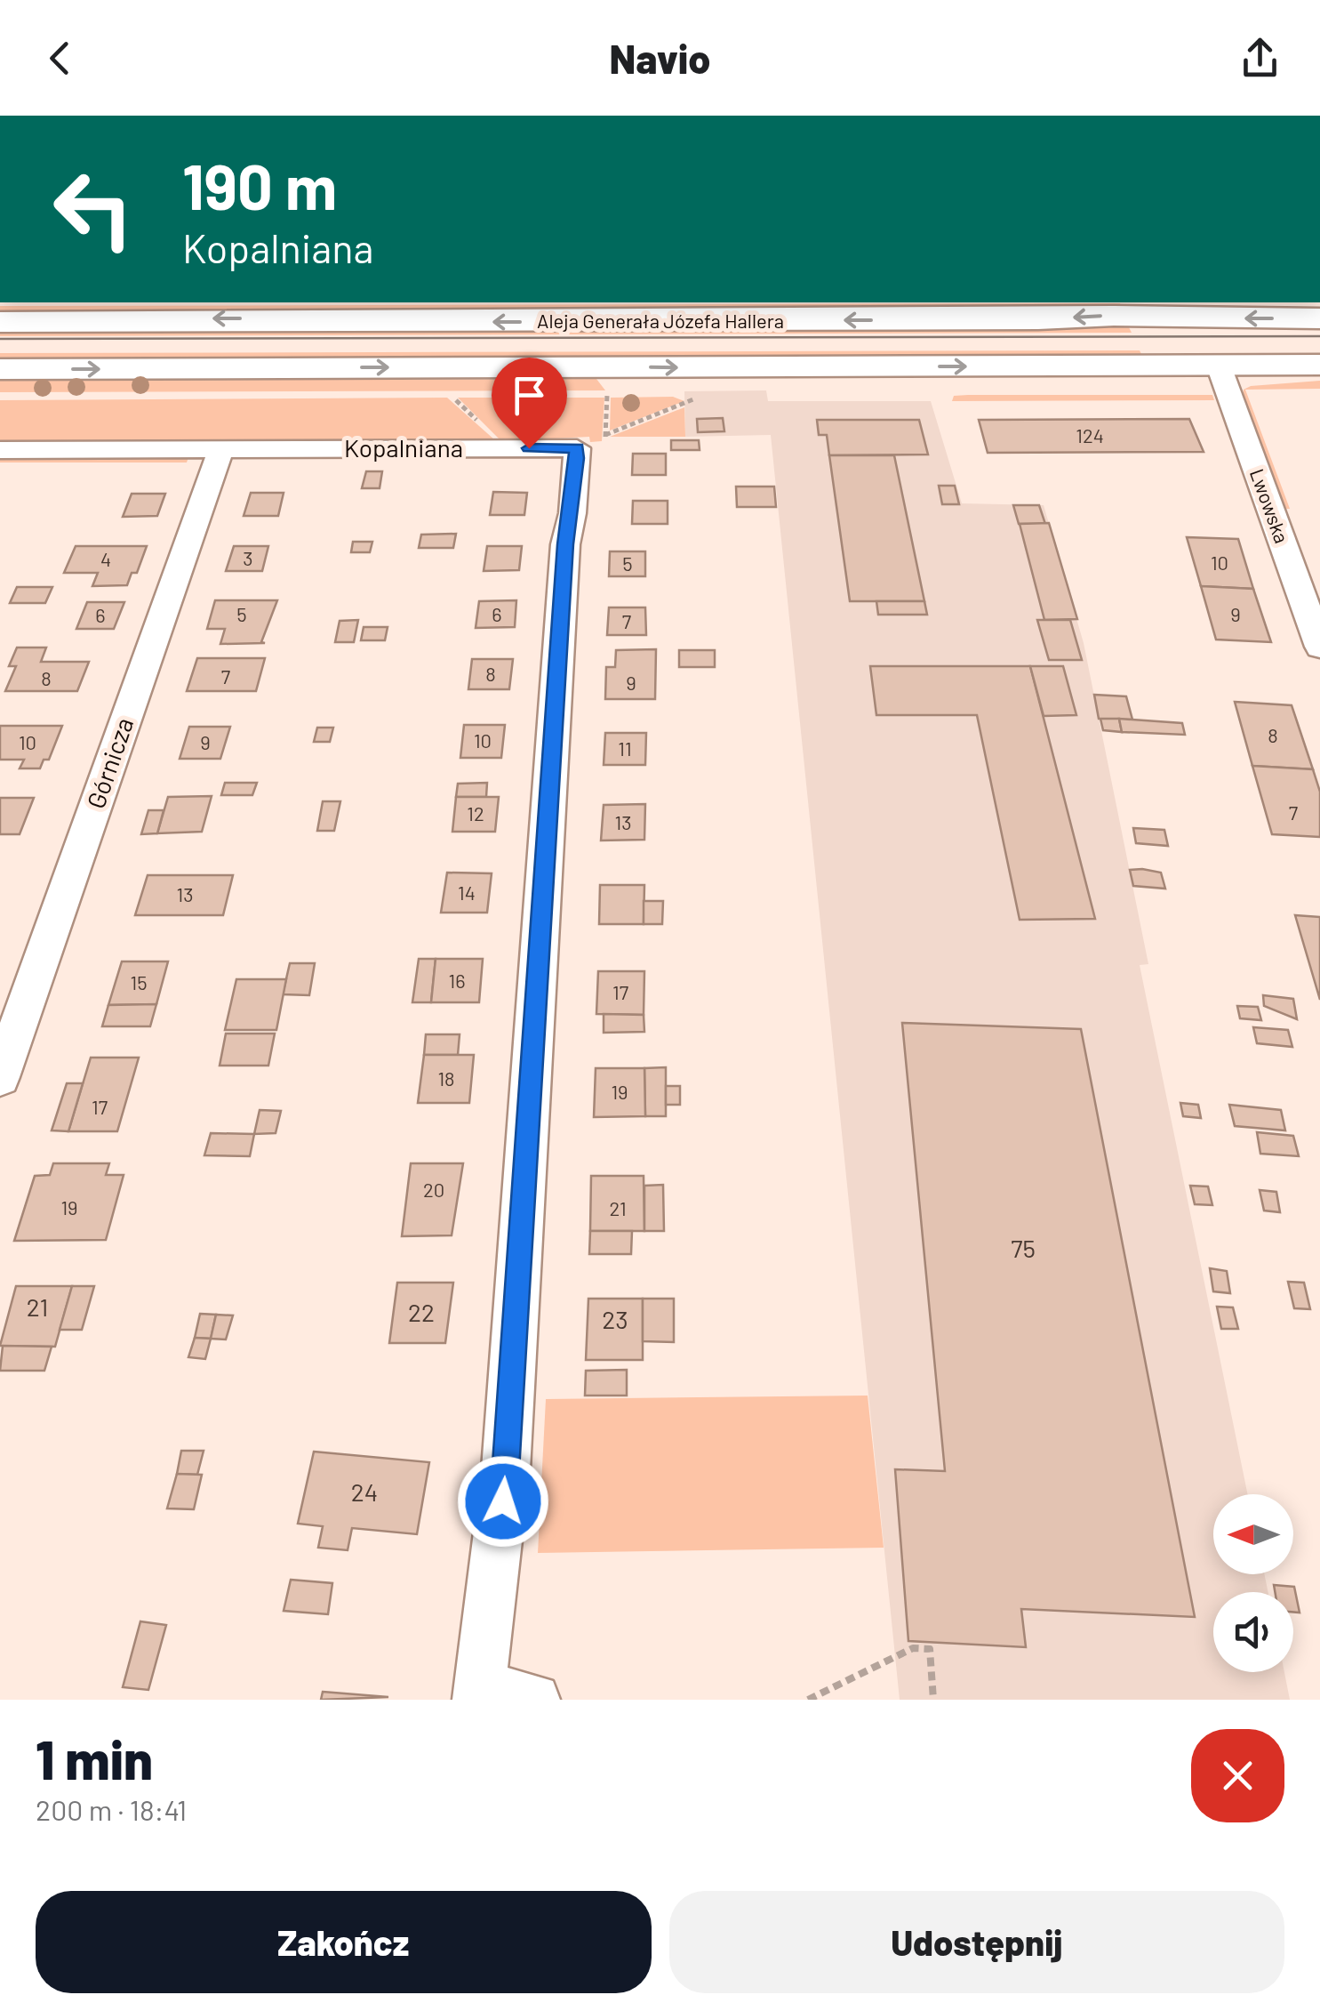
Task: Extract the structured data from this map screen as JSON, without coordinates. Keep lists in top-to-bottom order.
{
  "streets": {
    "main road": ["Aleja Generała Józefa Hallera"],
    "street": ["Kopalniana", "Lwowska", "Górnicza"]
  },
  "crossings": [
    ["Aleja Generała Józefa Hallera", "Lwowska"],
    ["Kopalniana", "Górnicza"]
  ],
  "house_numbers": [
    "124",
    "3",
    "4",
    "10",
    "5",
    "5",
    "6",
    "9",
    "6",
    "7",
    "8",
    "7",
    "8",
    "9",
    "8",
    "10",
    "10",
    "9",
    "11",
    "7",
    "12",
    "13",
    "14",
    "13",
    "16",
    "15",
    "17",
    "18",
    "19",
    "17",
    "20",
    "19",
    "21",
    "75",
    "21",
    "22",
    "23",
    "24"
  ],
  "north": "left",
  "page": {
    "header": "Navio",
    "turn": ["190 m", "Kopalniana"],
    "heading": ["1 min", "200 m · 18:41"],
    "buttons": ["Zakończ", "Udostępnij"]
  }
}
